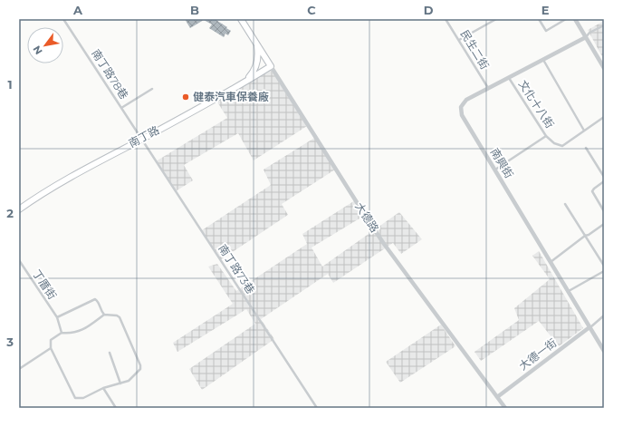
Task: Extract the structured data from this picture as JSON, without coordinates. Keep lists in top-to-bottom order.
{
  "streets": {
    "street": [
      "南丁路",
      "南興街",
      "大德路",
      "大德一街"
    ],
    "lane": [
      "民生二街",
      "南丁路78巷",
      "文化十八街",
      "南丁路73巷",
      "丁厝街"
    ]
  },
  "crossings": [
    ["民生二街", "南興街"],
    ["南丁路78巷", "南丁路"],
    ["南丁路78巷", "南丁路73巷"],
    ["文化十八街", "南興街"],
    ["南丁路", "大德路"],
    ["南丁路", "南丁路73巷"],
    ["南興街", "大德一街"],
    ["大德路", "大德一街"]
  ],
  "places": ["健泰汽車保養廠"],
  "north": "bottom left",
  "grid": {
    "columns": [
      "A",
      "B",
      "C",
      "D",
      "E"
    ],
    "rows": ["1", "2", "3"]
  }
}
